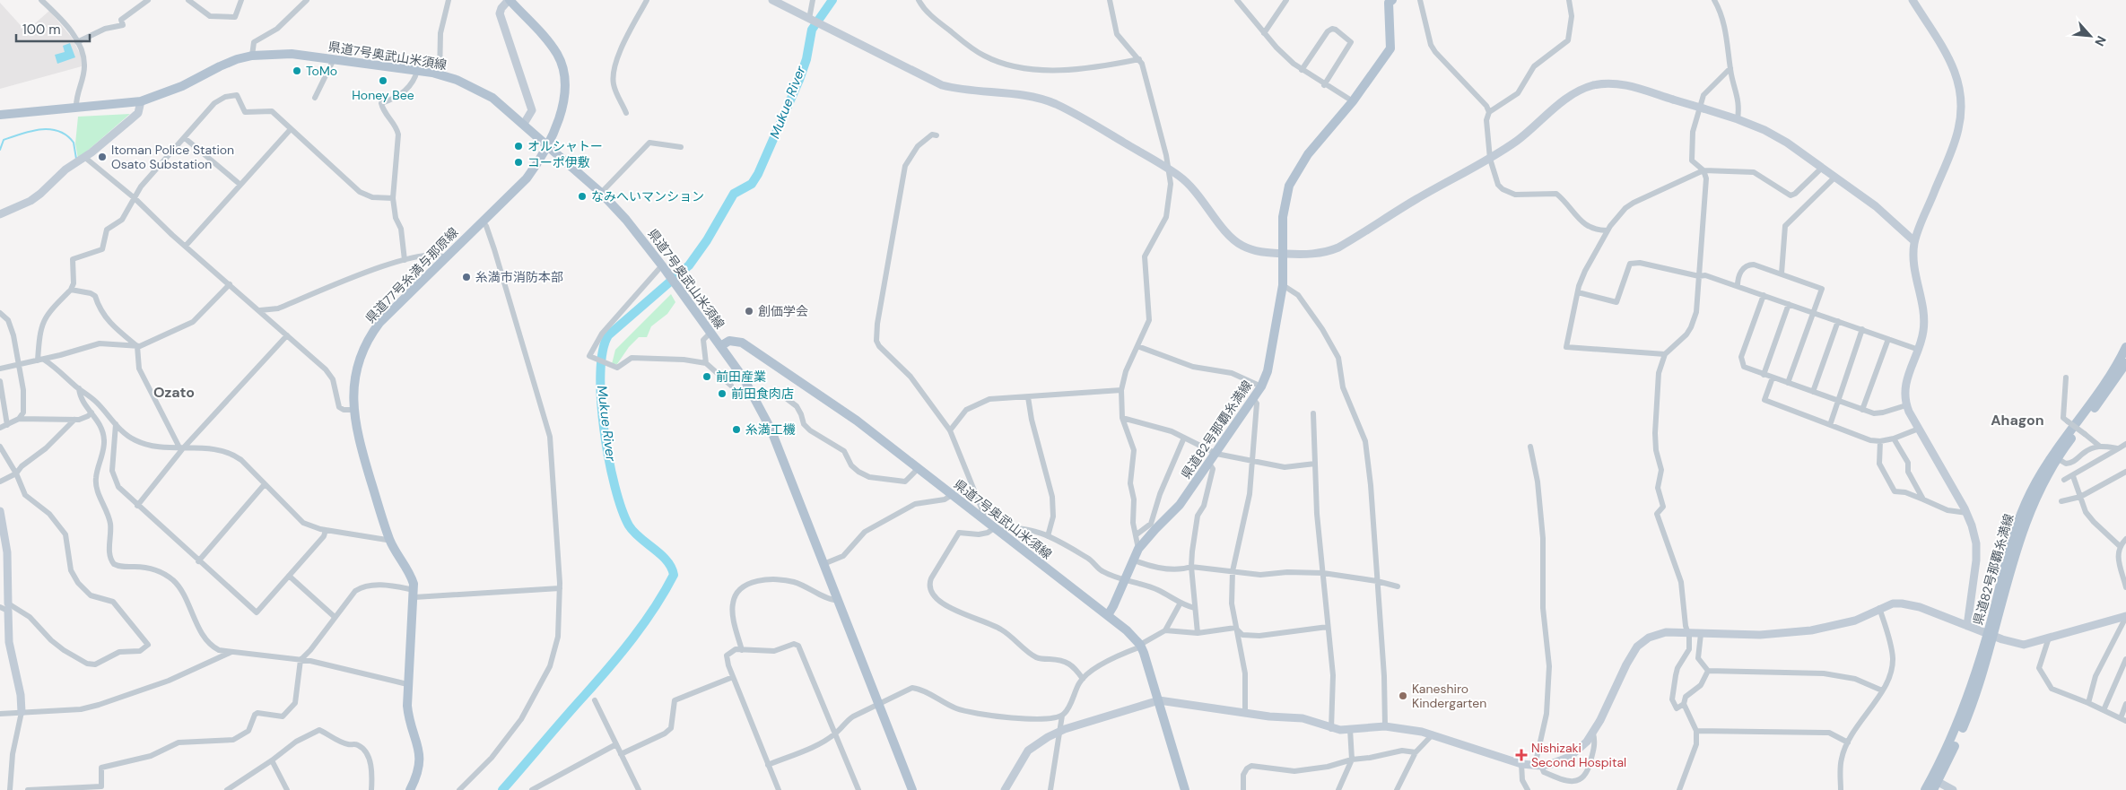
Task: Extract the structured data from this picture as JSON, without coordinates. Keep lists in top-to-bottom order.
{
  "streets": {
    "main road": ["県道7号奥武山米須線", "県道77号糸満与那原線", "県道82号那覇糸満線"]
  },
  "crossings": [
    ["県道7号奥武山米須線", "県道77号糸満与那原線"],
    ["県道7号奥武山米須線", "県道82号那覇糸満線"]
  ],
  "districts": ["Ozato", "Ahagon"],
  "water": ["Mukue River"],
  "places": {
    "other": [
      "ToMo",
      "Honey Bee",
      "オルシャトー",
      "Itoman Police Station Osato Substation",
      "コーポ伊敷",
      "なみへいマンション",
      "糸満市消防本部",
      "創価学会",
      "前田産業",
      "前田食肉店",
      "糸満工機",
      "Kaneshiro Kindergarten"
    ],
    "health": ["Nishizaki Second Hospital"]
  },
  "scale_bar": "100 m",
  "north": "bottom right"
}
